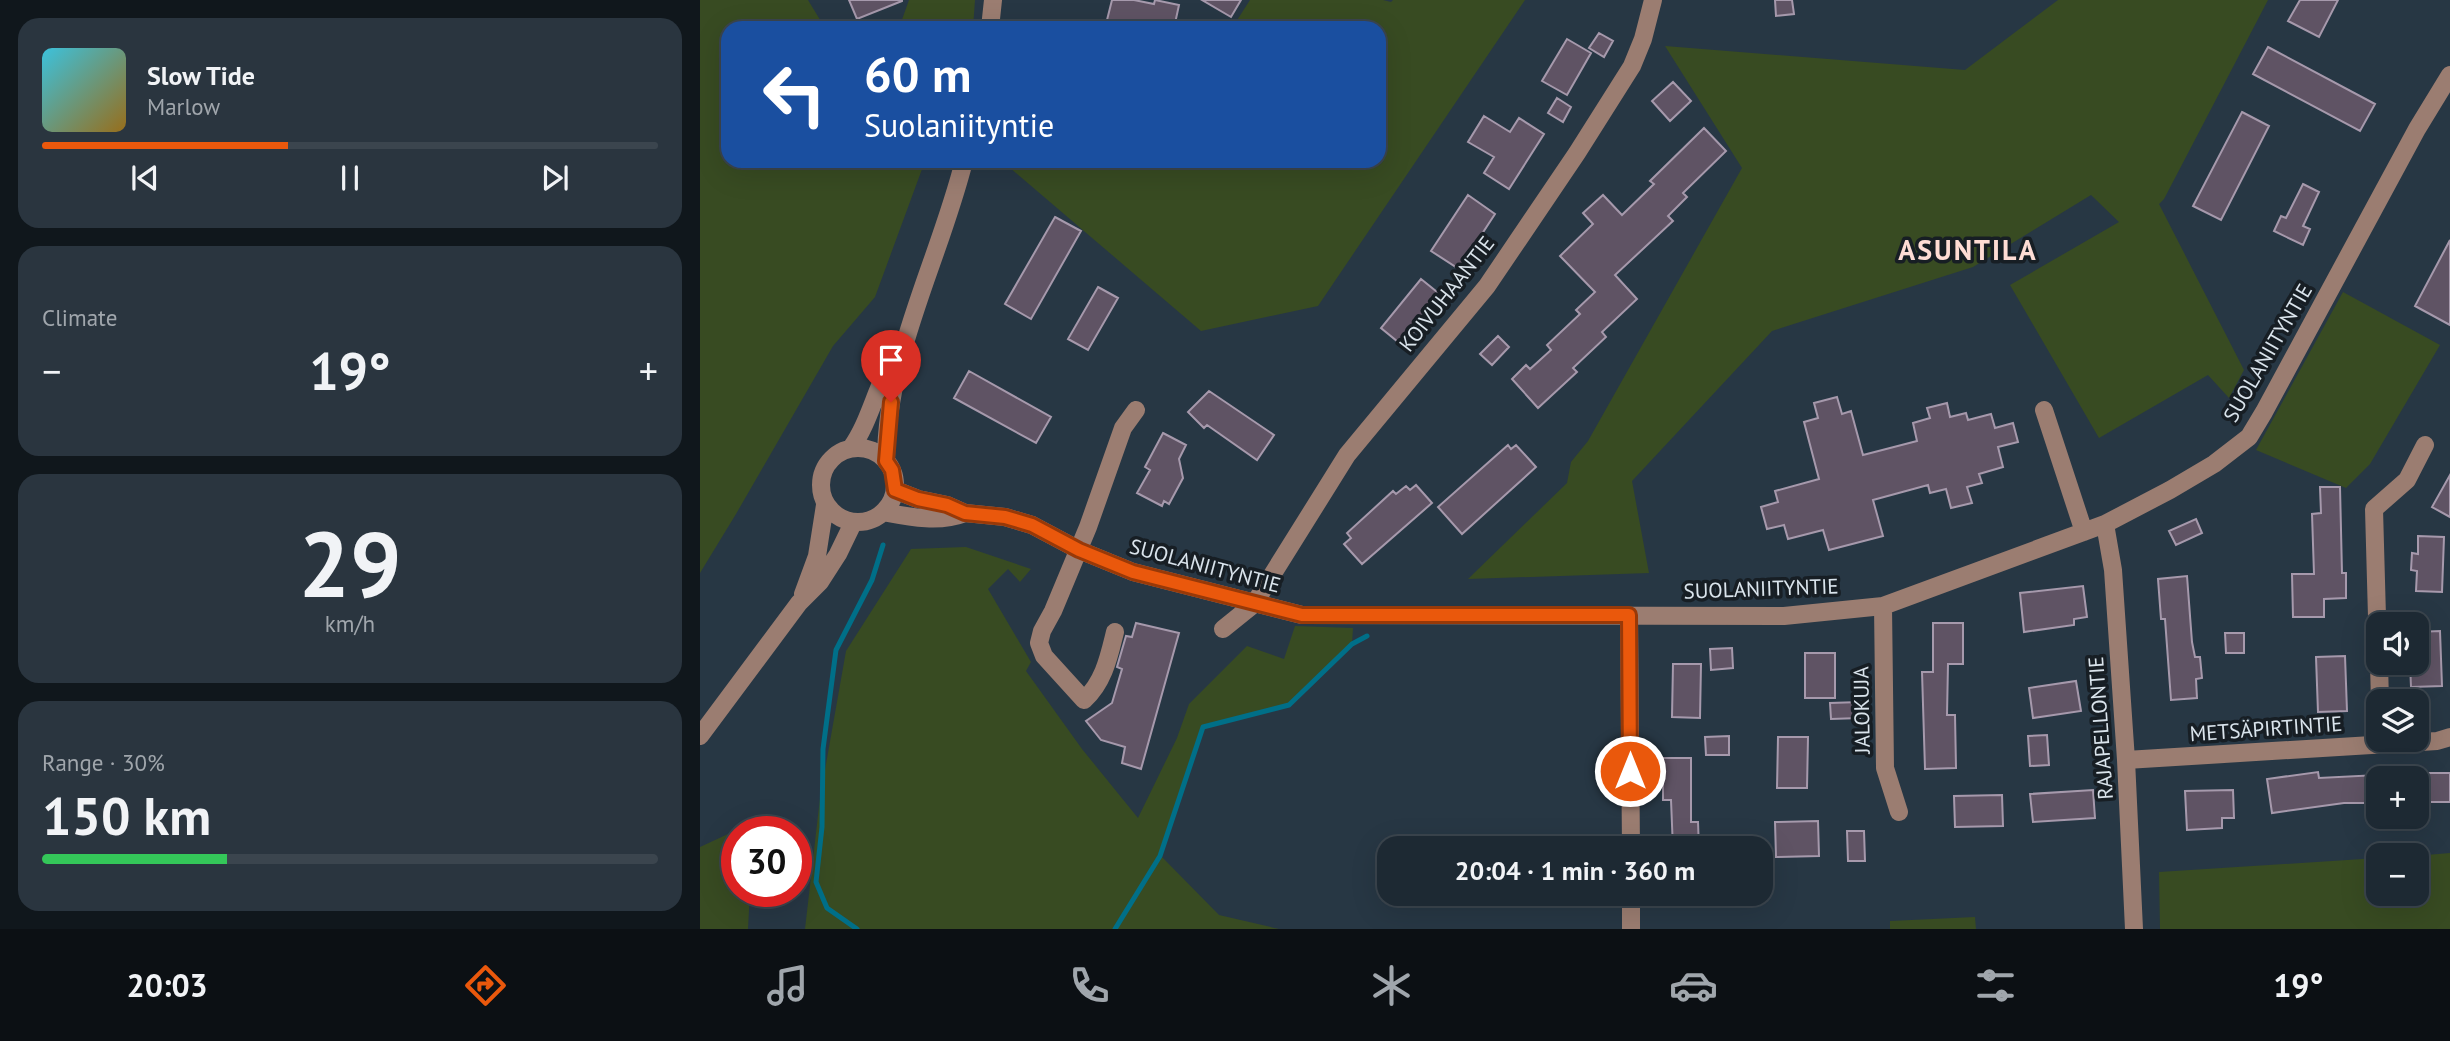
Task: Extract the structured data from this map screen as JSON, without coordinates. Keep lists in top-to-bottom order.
{
  "streets": {
    "street": [
      "KOIVUHAANTIE",
      "SUOLANIITYNTIE",
      "JALOKUJA",
      "RAJAPELLONTIE",
      "METSÄPIRTINTIE"
    ]
  },
  "crossings": [
    ["KOIVUHAANTIE", "SUOLANIITYNTIE"],
    ["SUOLANIITYNTIE", "JALOKUJA"],
    ["SUOLANIITYNTIE", "RAJAPELLONTIE"],
    ["RAJAPELLONTIE", "METSÄPIRTINTIE"]
  ],
  "districts": ["ASUNTILA"],
  "page": {
    "turn": ["60 m", "Suolaniityntie"],
    "song": ["Slow Tide", "Marlow"],
    "tile": [
      "Climate",
      ["29", "km/h"],
      ["Range · 30%", "150 km"]
    ],
    "heat": ["−", "19°", "+"],
    "map_buttons": ["+", "−"],
    "limit": "30",
    "trip": "20:04 · 1 min · 360 m",
    "tabs": ["20:03", "19°"]
  }
}
